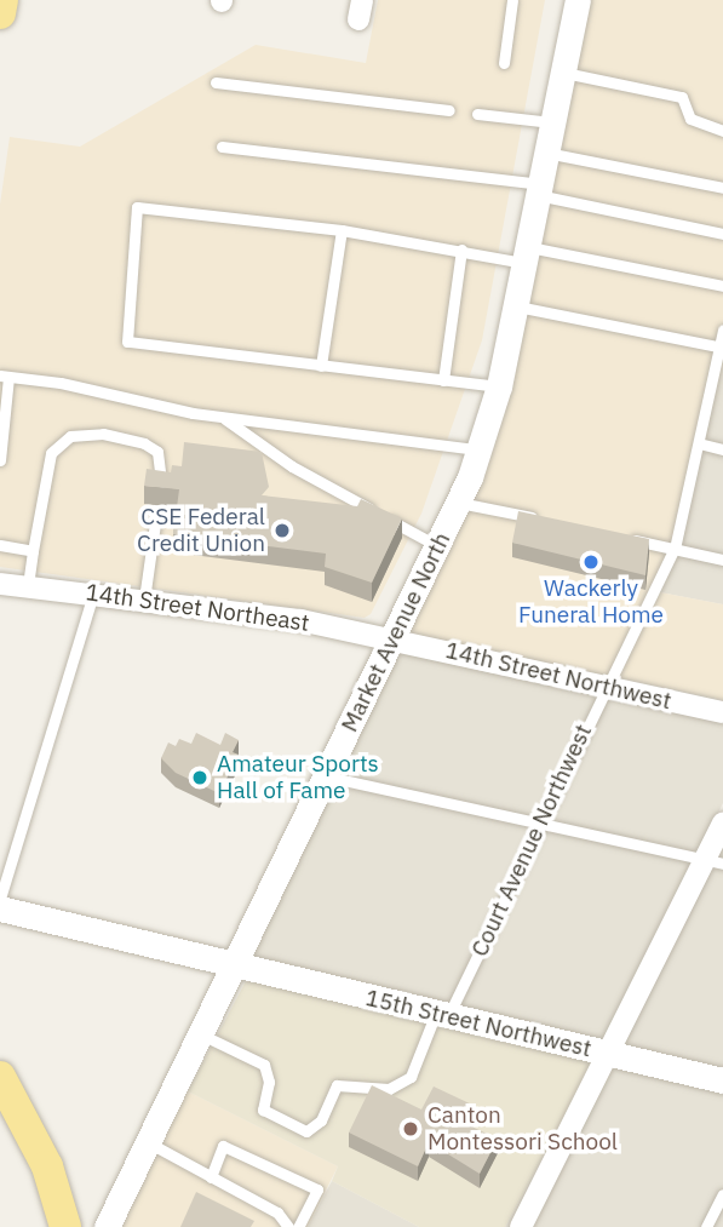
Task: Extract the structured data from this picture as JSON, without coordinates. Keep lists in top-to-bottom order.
{
  "streets": {
    "street": [
      "14th Street Northeast",
      "Market Avenue North",
      "14th Street Northwest",
      "15th Street Northwest"
    ],
    "lane": ["Court Avenue Northwest"]
  },
  "crossings": [
    ["14th Street Northeast", "Market Avenue North"],
    ["14th Street Northeast", "14th Street Northwest"],
    ["Market Avenue North", "14th Street Northwest"],
    ["Market Avenue North", "Court Avenue Northwest"],
    ["Market Avenue North", "15th Street Northwest"],
    ["14th Street Northwest", "Court Avenue Northwest"],
    ["Court Avenue Northwest", "15th Street Northwest"]
  ],
  "places": [
    "CSE Federal Credit Union",
    "Wackerly Funeral Home",
    "Amateur Sports Hall of Fame",
    "Canton Montessori School"
  ]
}
